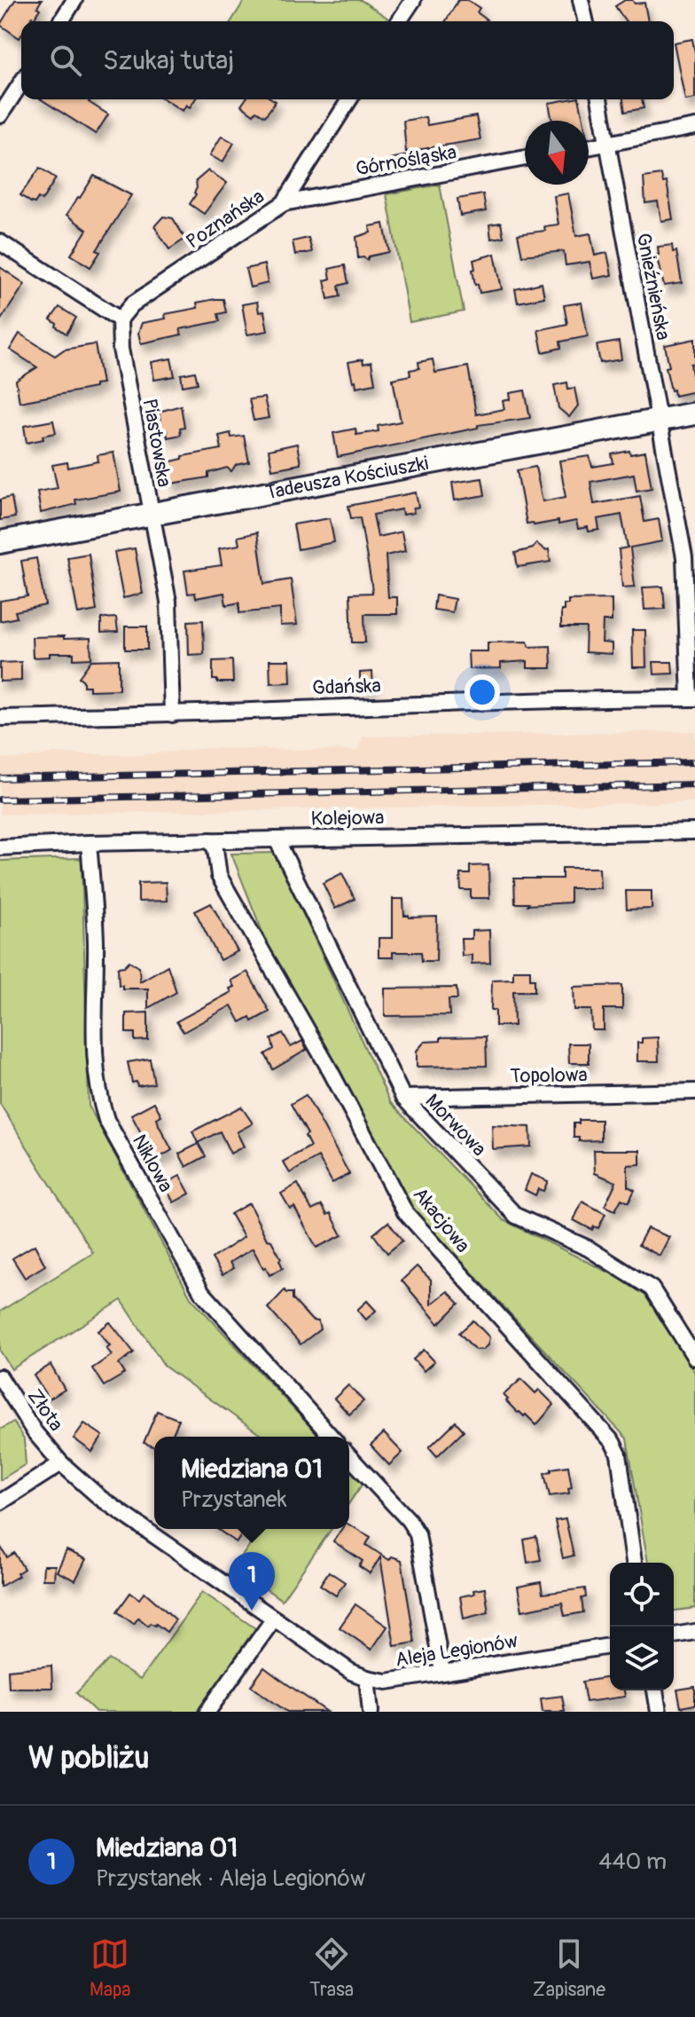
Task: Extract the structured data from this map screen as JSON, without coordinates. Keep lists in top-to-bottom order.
{
  "streets": {
    "street": [
      "Górnośląska",
      "Poznańska",
      "Gnieźnieńska",
      "Piastowska",
      "Tadeusza Kościuszki",
      "Gdańska",
      "Kolejowa",
      "Topolowa",
      "Morwowa",
      "Niklowa",
      "Akacjowa",
      "Złota",
      "Aleja Legionów"
    ]
  },
  "crossings": [
    ["Górnośląska", "Poznańska"],
    ["Poznańska", "Piastowska"],
    ["Gnieźnieńska", "Tadeusza Kościuszki"],
    ["Gnieźnieńska", "Gdańska"],
    ["Piastowska", "Tadeusza Kościuszki"],
    ["Piastowska", "Gdańska"],
    ["Kolejowa", "Morwowa"],
    ["Kolejowa", "Niklowa"],
    ["Kolejowa", "Akacjowa"],
    ["Topolowa", "Morwowa"],
    ["Złota", "Aleja Legionów"]
  ],
  "north": "bottom",
  "page": {
    "search": "Szukaj tutaj",
    "popup": ["Miedziana 01", "Przystanek"],
    "pins": "1",
    "heading": "W pobliżu",
    "list": [
      {
        "mark": "1",
        "name": "Miedziana 01",
        "note": "Przystanek · Aleja Legionów",
        "value": "440 m"
      }
    ],
    "nav": ["Mapa", "Trasa", "Zapisane"]
  }
}
